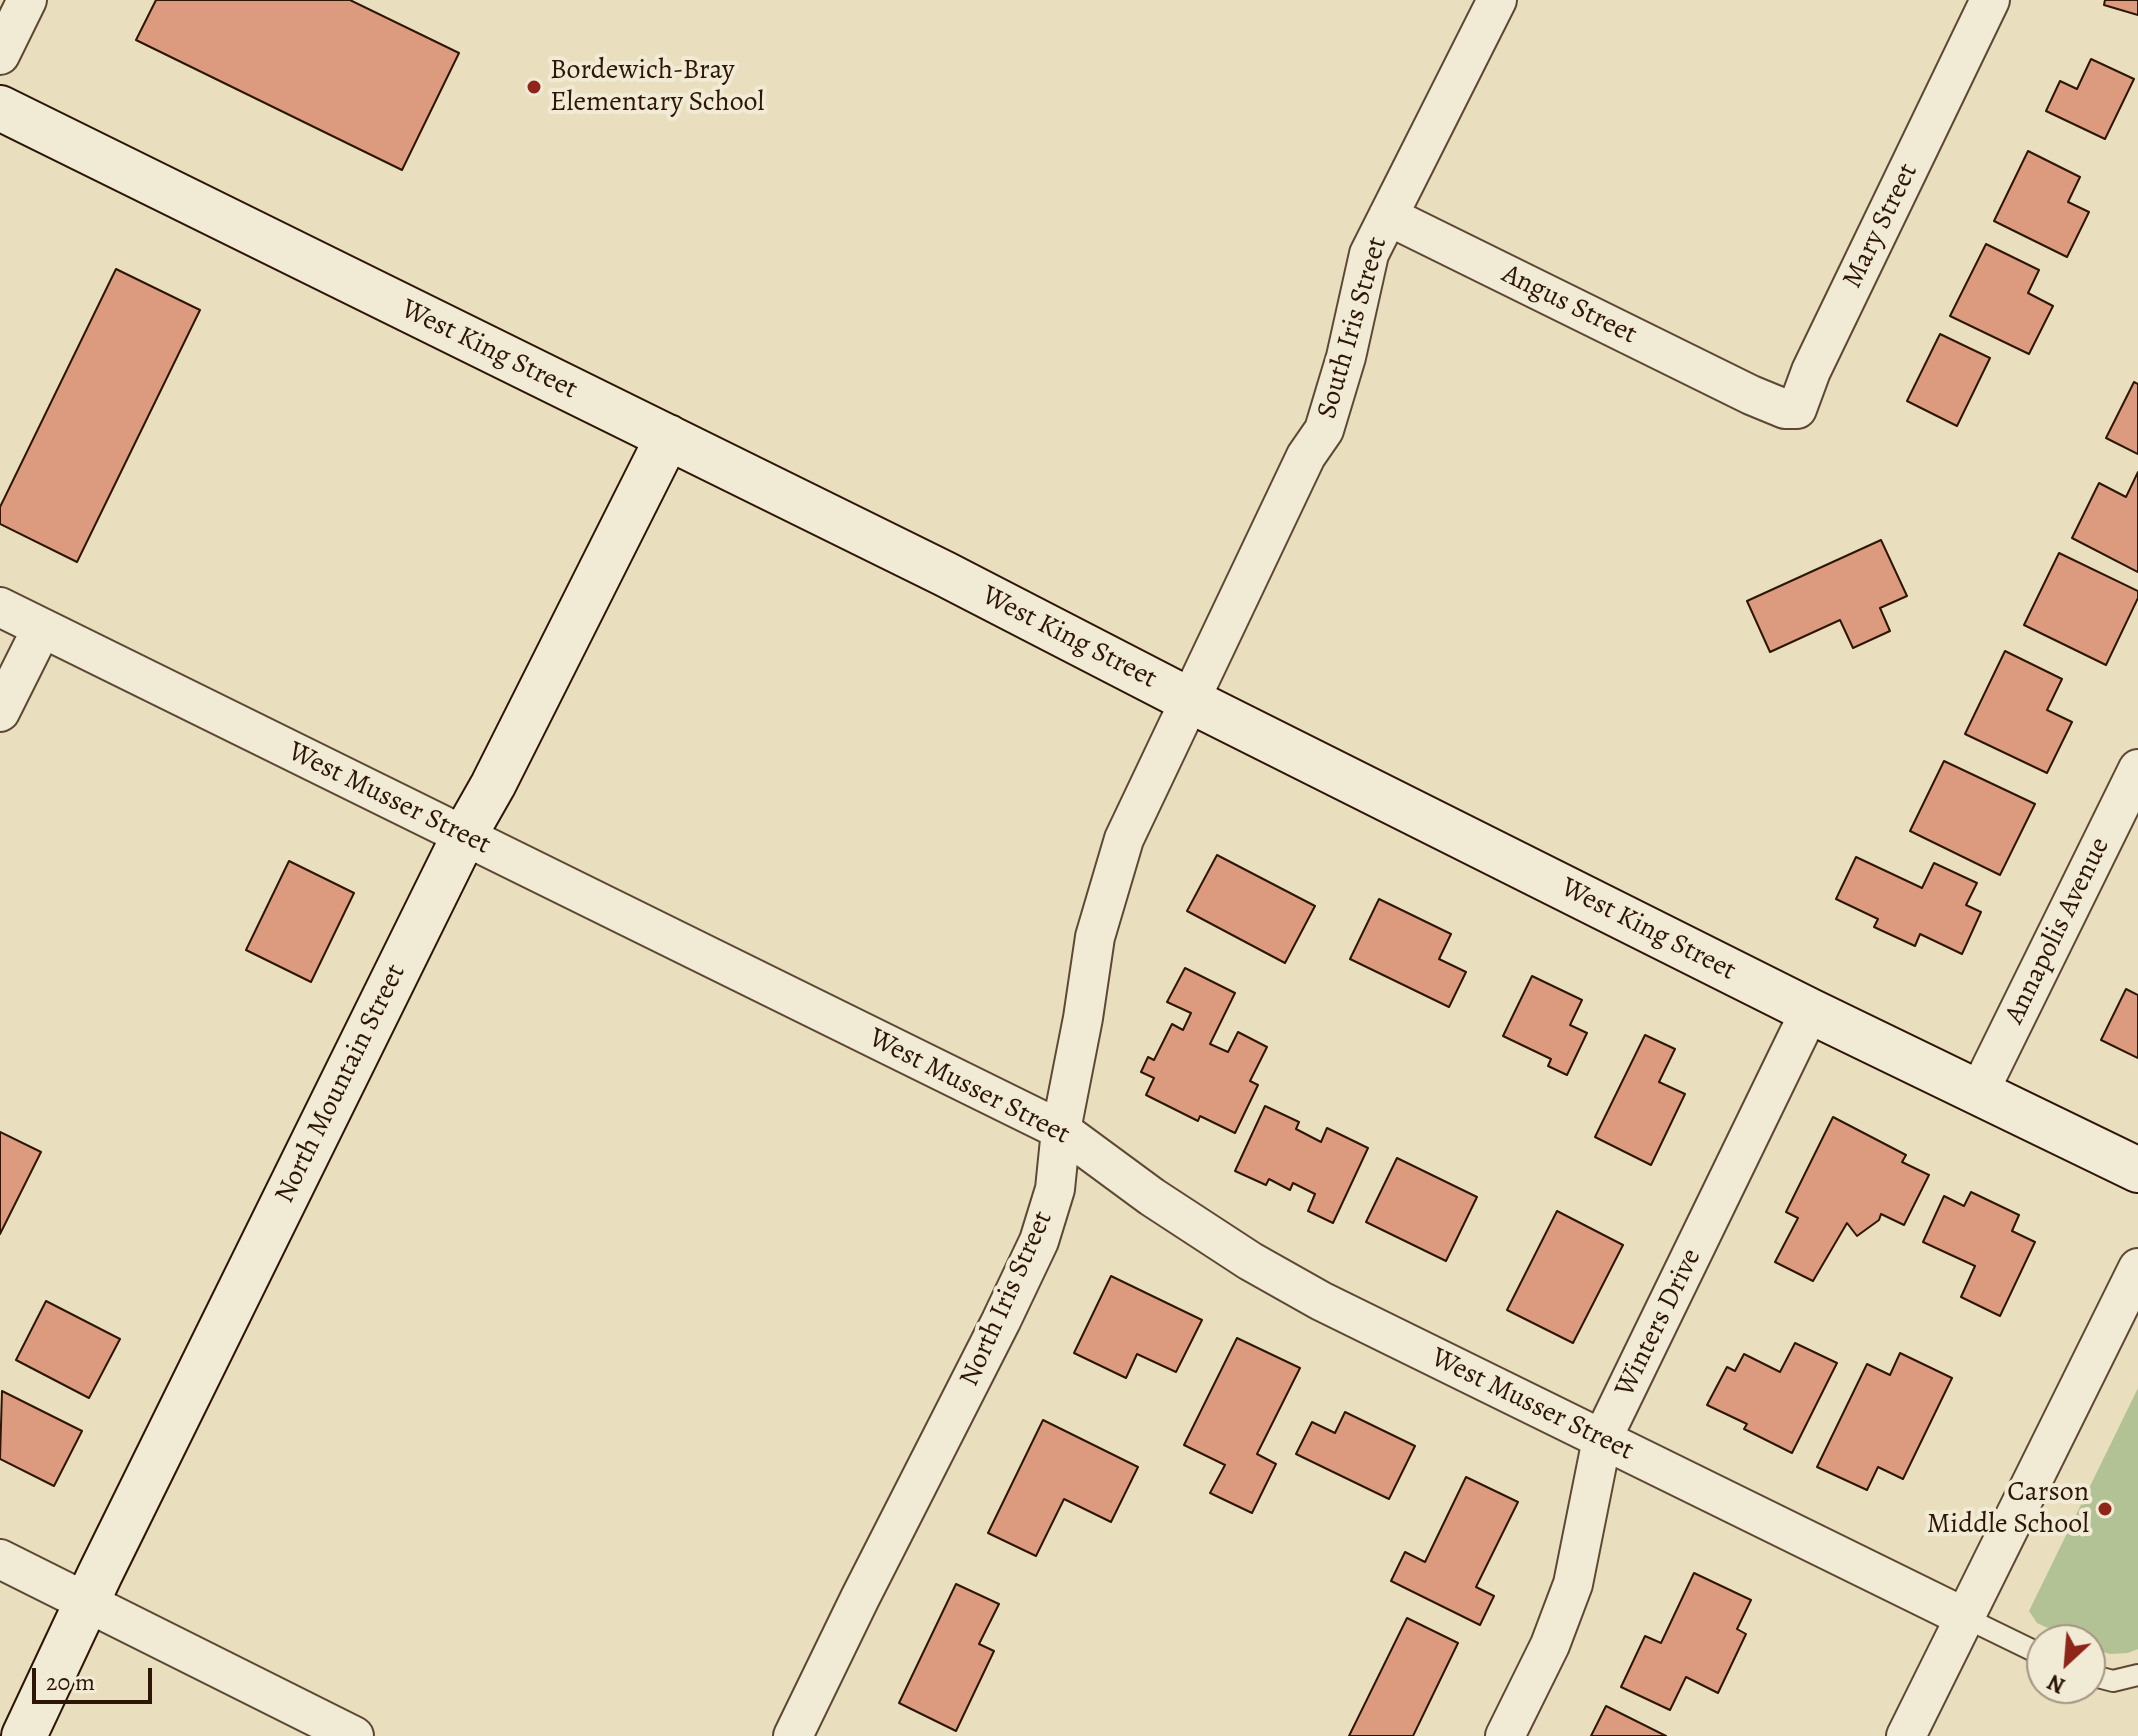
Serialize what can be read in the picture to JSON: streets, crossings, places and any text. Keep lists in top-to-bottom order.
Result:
{
  "streets": {
    "street": [
      "Mary Street",
      "Angus Street",
      "South Iris Street",
      "West King Street",
      "West Musser Street",
      "Annapolis Avenue",
      "North Mountain Street",
      "North Iris Street",
      "Winters Drive"
    ]
  },
  "crossings": [
    ["Mary Street", "Angus Street"],
    ["Angus Street", "South Iris Street"],
    ["South Iris Street", "West King Street"],
    ["South Iris Street", "North Iris Street"],
    ["West King Street", "Annapolis Avenue"],
    ["West King Street", "North Mountain Street"],
    ["West King Street", "North Iris Street"],
    ["West King Street", "Winters Drive"],
    ["West Musser Street", "North Mountain Street"],
    ["West Musser Street", "North Iris Street"],
    ["West Musser Street", "Winters Drive"]
  ],
  "places": ["Bordewich-Bray Elementary School", "Carson Middle School"],
  "scale_bar": "20 m",
  "north": "bottom left"
}
